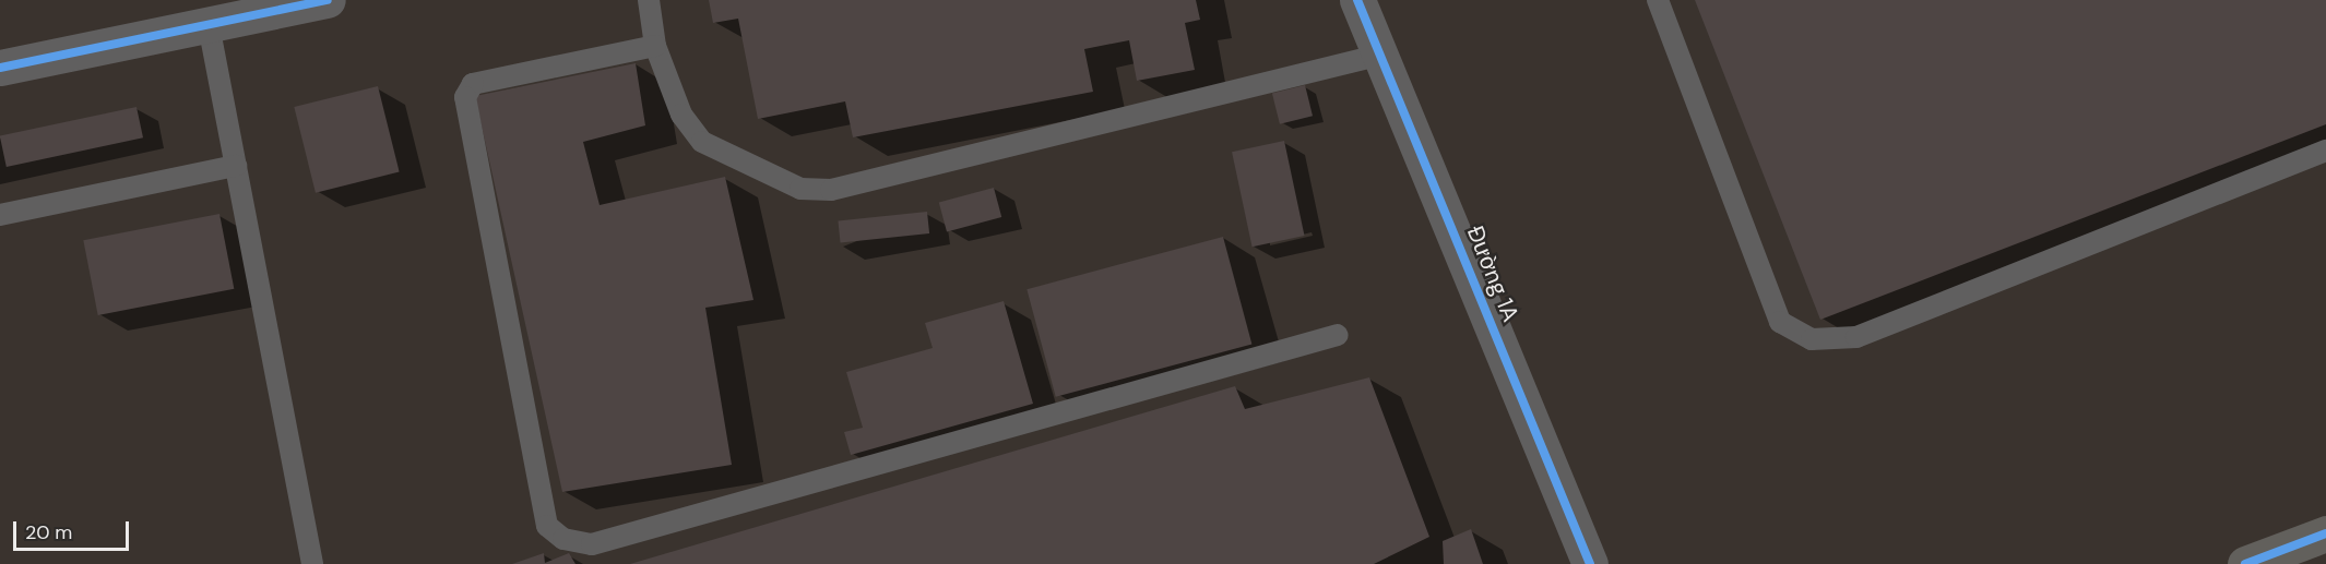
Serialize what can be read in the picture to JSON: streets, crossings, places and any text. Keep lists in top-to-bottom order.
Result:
{
  "streets": {
    "street": ["Đường 1A"]
  },
  "scale_bar": "20 m"
}
